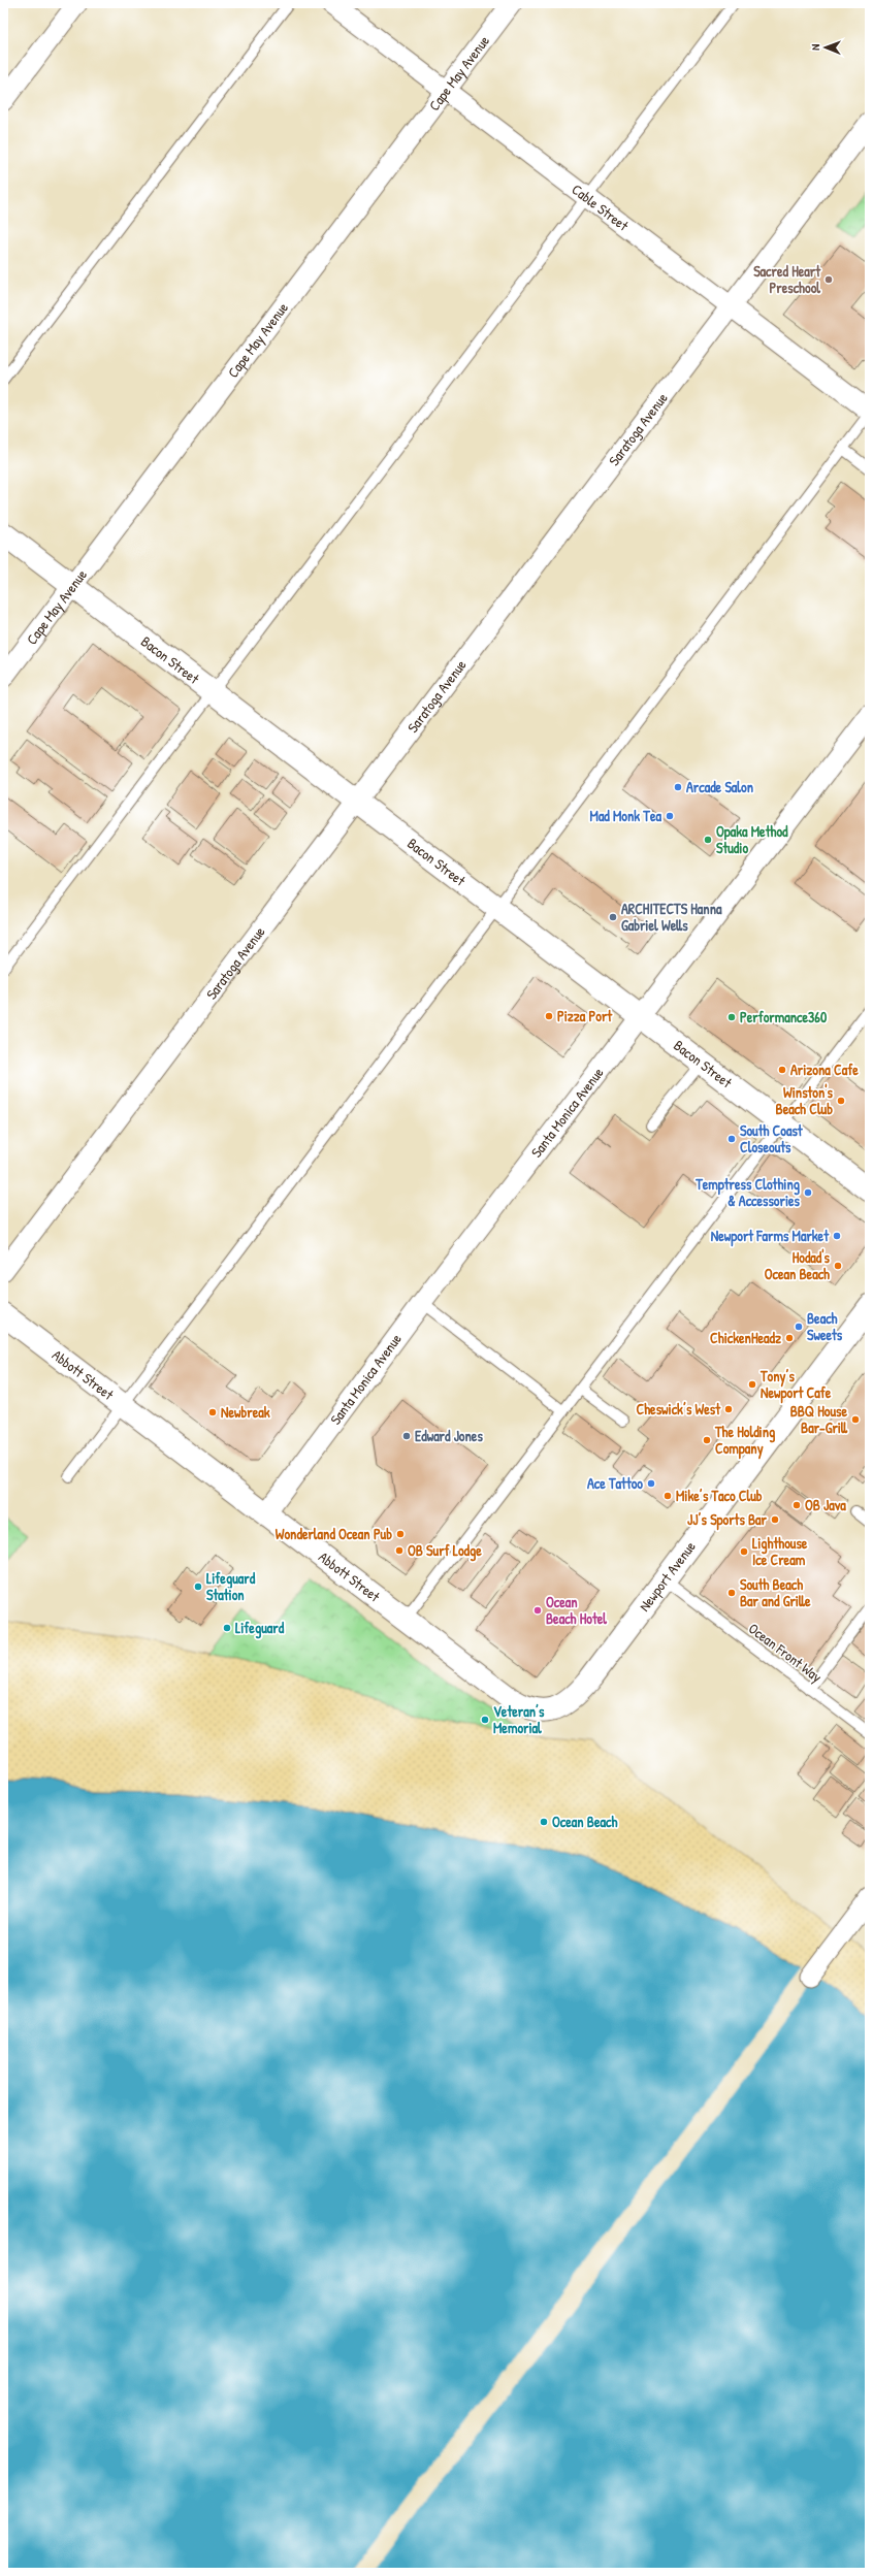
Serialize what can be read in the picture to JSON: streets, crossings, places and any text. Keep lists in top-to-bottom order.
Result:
{
  "streets": {
    "street": [
      "Cape May Avenue",
      "Cable Street",
      "Saratoga Avenue",
      "Bacon Street",
      "Santa Monica Avenue",
      "Abbott Street",
      "Newport Avenue"
    ],
    "lane": ["Ocean Front Way"]
  },
  "crossings": [
    ["Cape May Avenue", "Cable Street"],
    ["Cape May Avenue", "Bacon Street"],
    ["Cable Street", "Saratoga Avenue"],
    ["Saratoga Avenue", "Bacon Street"],
    ["Bacon Street", "Santa Monica Avenue"],
    ["Santa Monica Avenue", "Abbott Street"],
    ["Abbott Street", "Newport Avenue"],
    ["Newport Avenue", "Ocean Front Way"]
  ],
  "places": [
    "Sacred Heart Preschool",
    "Arcade Salon",
    "Mad Monk Tea",
    "Opaka Method Studio",
    "ARCHITECTS Hanna Gabriel Wells",
    "Pizza Port",
    "Performance360",
    "Arizona Cafe",
    "Winston's Beach Club",
    "South Coast Closeouts",
    "Temptress Clothing & Accessories",
    "Newport Farms Market",
    "Hodad's Ocean Beach",
    "Beach Sweets",
    "ChickenHeadz",
    "Tony’s Newport Cafe",
    "Cheswick’s West",
    "Newbreak",
    "BBQ House Bar-Grill",
    "Edward Jones",
    "The Holding Company",
    "Ace Tattoo",
    "Mike’s Taco Club",
    "OB Java",
    "JJ’s Sports Bar",
    "Wonderland Ocean Pub",
    "OB Surf Lodge",
    "Lighthouse Ice Cream",
    "Lifeguard Station",
    "South Beach Bar and Grille",
    "Ocean Beach Hotel",
    "Lifeguard",
    "Veteran’s Memorial",
    "Ocean Beach"
  ],
  "north": "left"
}
